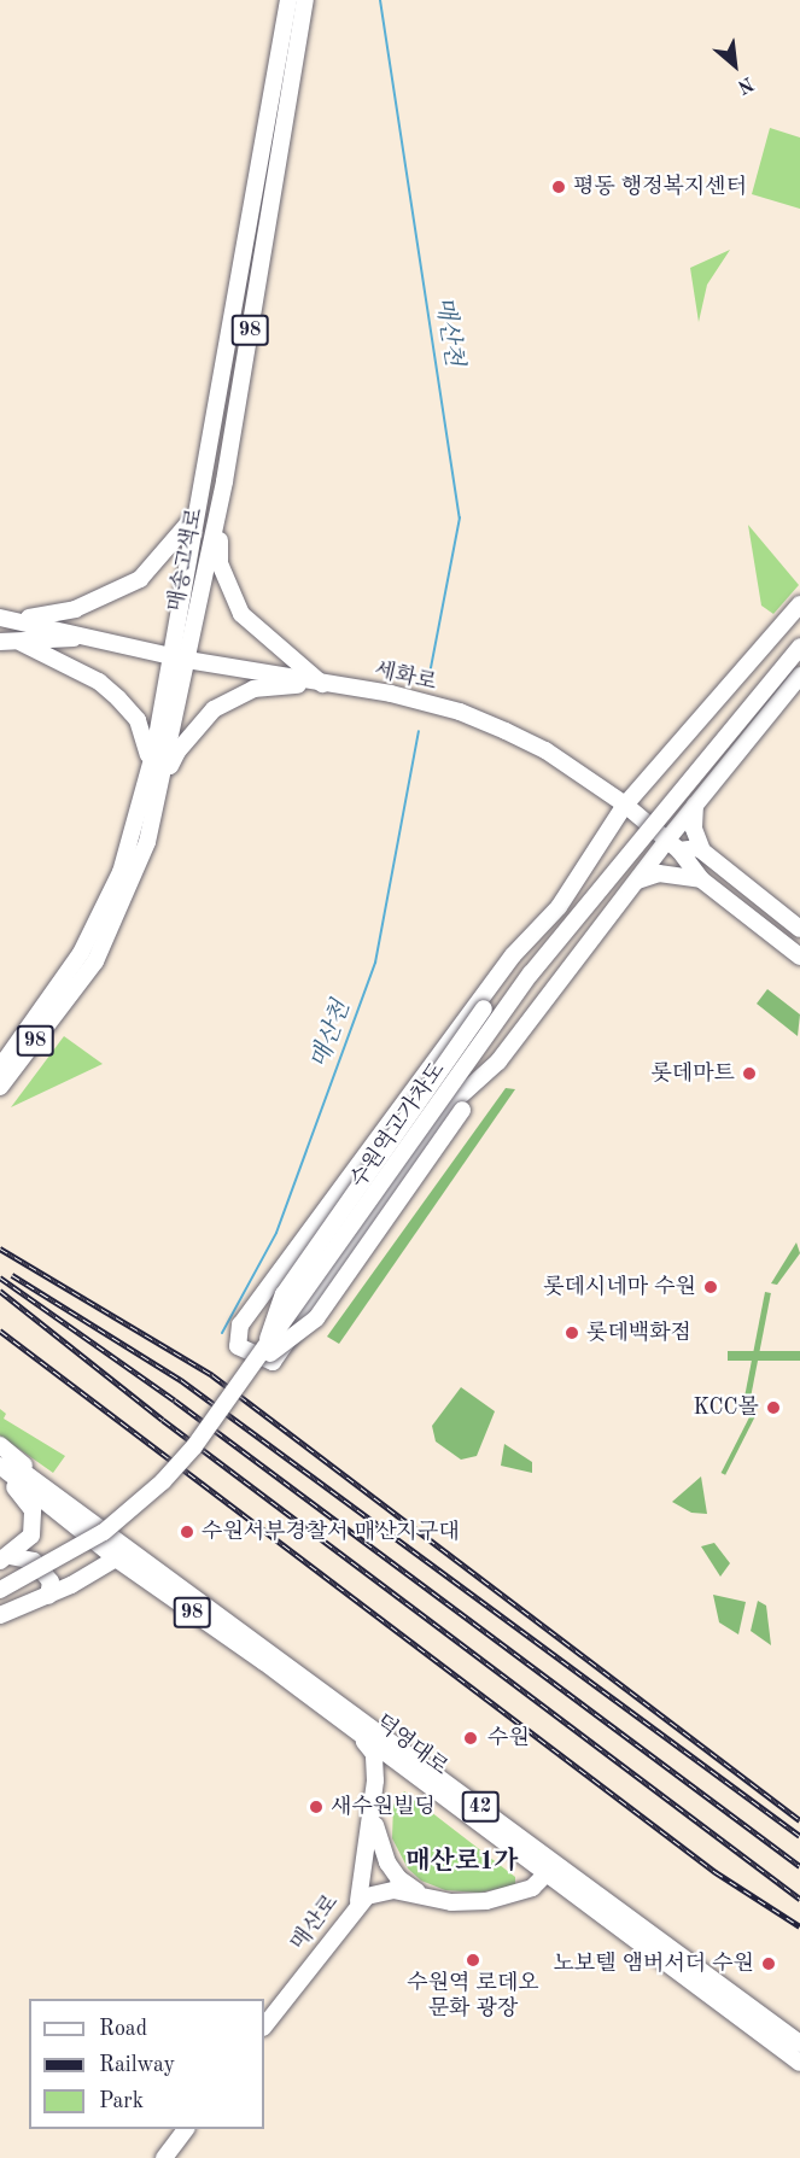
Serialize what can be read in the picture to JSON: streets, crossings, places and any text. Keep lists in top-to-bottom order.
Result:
{
  "streets": {
    "main road": [
      "98",
      "매송고색로",
      "세화로",
      "수원역고가차도",
      "덕영대로",
      "42",
      "매산로"
    ]
  },
  "crossings": [
    ["98", "덕영대로"],
    ["98", "매산로"],
    ["매송고색로", "세화로"],
    ["덕영대로", "매산로"]
  ],
  "districts": ["매산로1가"],
  "water": ["매산천"],
  "places": [
    "평동 행정복지센터",
    "롯데마트",
    "롯데시네마 수원",
    "롯데백화점",
    "KCC몰",
    "수원서부경찰서 매산지구대",
    "수원",
    "새수원빌딩",
    "수원역 로데오 문화 광장",
    "노보텔 앰버서더 수원"
  ],
  "legend": ["Road", "Railway", "Park"],
  "north": "bottom right"
}
